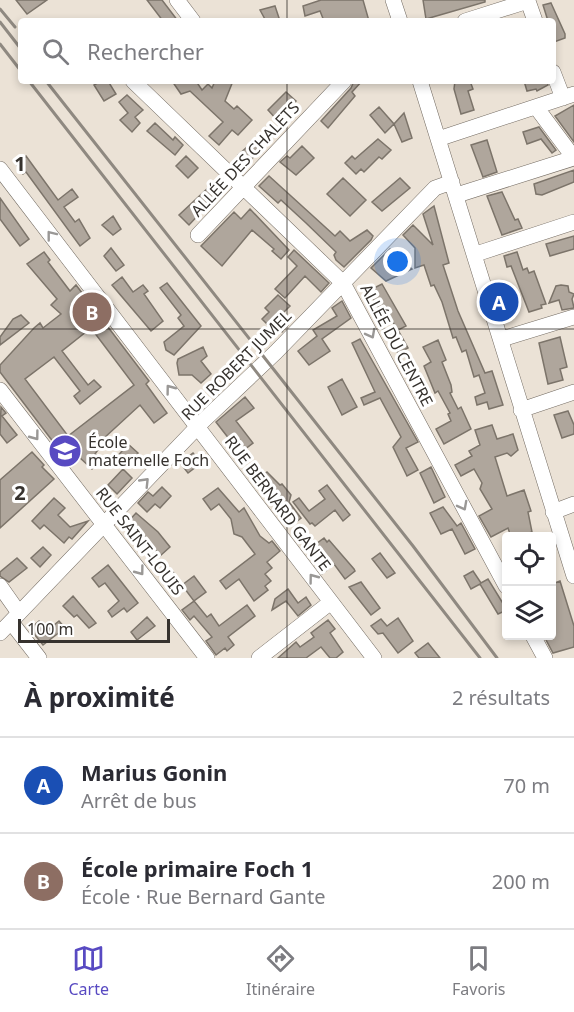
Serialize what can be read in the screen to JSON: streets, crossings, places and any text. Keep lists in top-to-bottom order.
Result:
{
  "streets": {
    "street": [
      "ALLÉE DES CHALETS",
      "ALLÉE DU CENTRE",
      "RUE ROBERT JUMEL",
      "RUE BERNARD GANTE",
      "RUE SAINT-LOUIS"
    ]
  },
  "crossings": [
    ["ALLÉE DES CHALETS", "ALLÉE DU CENTRE"],
    ["ALLÉE DU CENTRE", "RUE ROBERT JUMEL"],
    ["RUE ROBERT JUMEL", "RUE BERNARD GANTE"],
    ["RUE ROBERT JUMEL", "RUE SAINT-LOUIS"]
  ],
  "one_way": ["RUE BERNARD GANTE", "RUE SAINT-LOUIS"],
  "places": {
    "school or university": ["École maternelle Foch"]
  },
  "scale_bar": "100 m",
  "page": {
    "search": "Rechercher",
    "pins": ["A", "B"],
    "scale": "100 m",
    "heading": ["À proximité", "2 résultats"],
    "list": [
      {
        "mark": "A",
        "name": "Marius Gonin",
        "note": "Arrêt de bus",
        "value": "70 m"
      },
      {
        "mark": "B",
        "name": "École primaire Foch 1",
        "note": "École · Rue Bernard Gante",
        "value": "200 m"
      }
    ],
    "nav": ["Carte", "Itinéraire", "Favoris"]
  },
  "grid": {
    "rows": ["1", "2"]
  }
}
